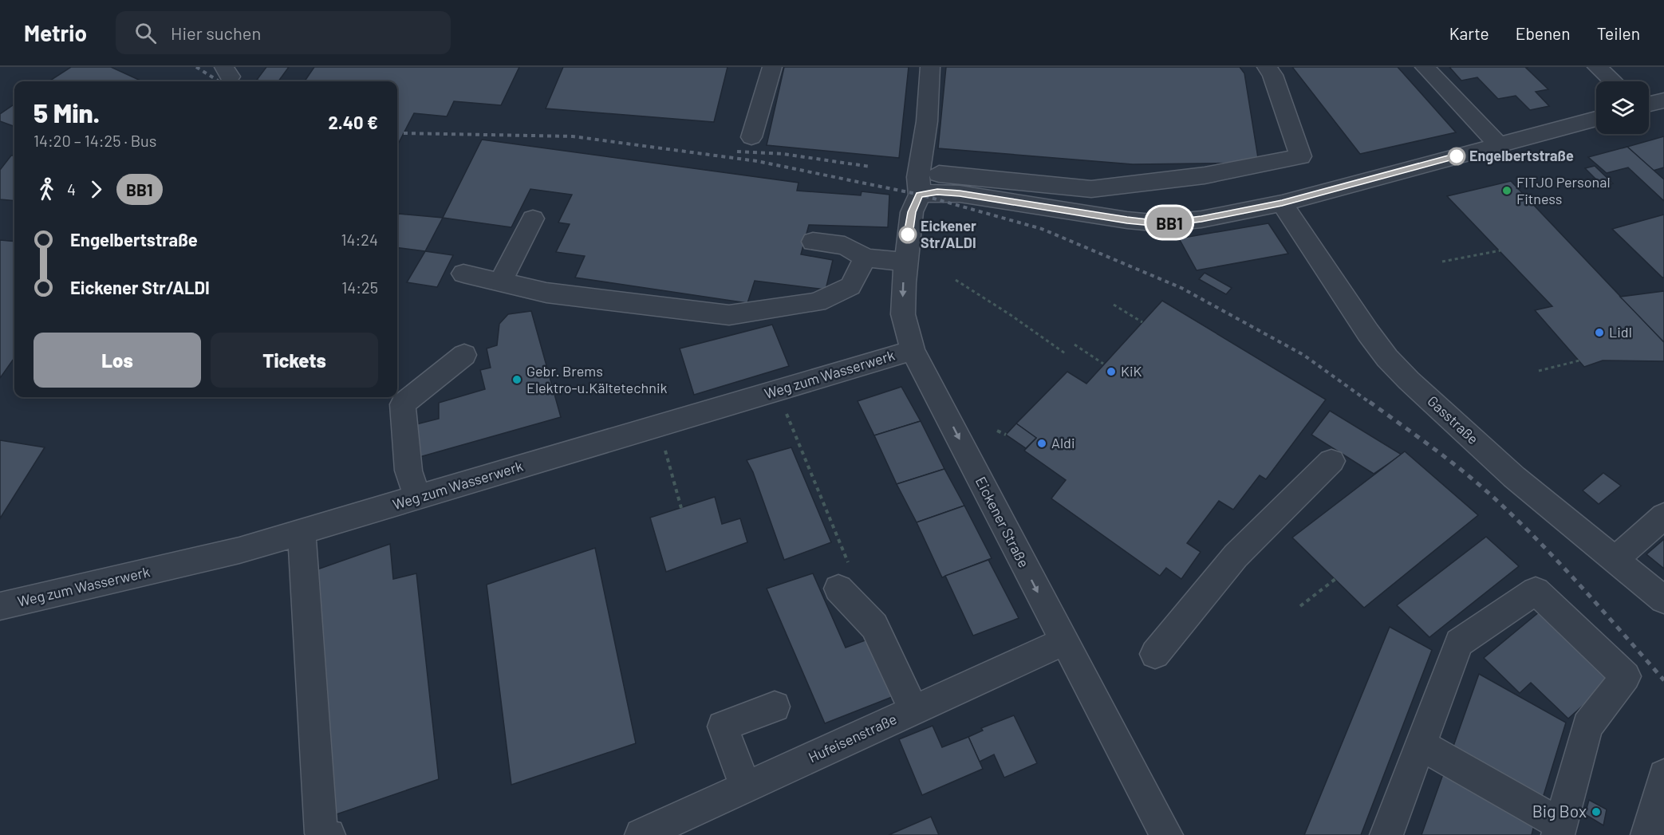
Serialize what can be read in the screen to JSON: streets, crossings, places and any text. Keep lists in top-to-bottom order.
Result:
{
  "streets": {
    "street": [
      "Weg zum Wasserwerk",
      "Gasstraße",
      "Eickener Straße",
      "Hufeisenstraße"
    ]
  },
  "crossings": [
    ["Weg zum Wasserwerk", "Eickener Straße"],
    ["Eickener Straße", "Hufeisenstraße"]
  ],
  "places": [
    "Engelbertstraße",
    "FITJO Personal Fitness",
    "Eickener Str/ALDI",
    "Lidl",
    "KiK",
    "Gebr. Brems Elektro-u.Kältetechnik",
    "Aldi",
    "Big Box"
  ],
  "lines": ["bus line BB1"],
  "page": {
    "header": "Metrio",
    "search": "Hier suchen",
    "nav": ["Karte", "Ebenen", "Teilen"],
    "on_map": "BB1",
    "heading": ["5 Min.", "14:20 – 14:25 · Bus", "2.40 €"],
    "legs": ["4", "BB1"],
    "list": [
      {
        "name": "Engelbertstraße",
        "value": "14:24"
      },
      {
        "name": "Eickener Str/ALDI",
        "value": "14:25"
      }
    ],
    "buttons": ["Los", "Tickets"]
  }
}
